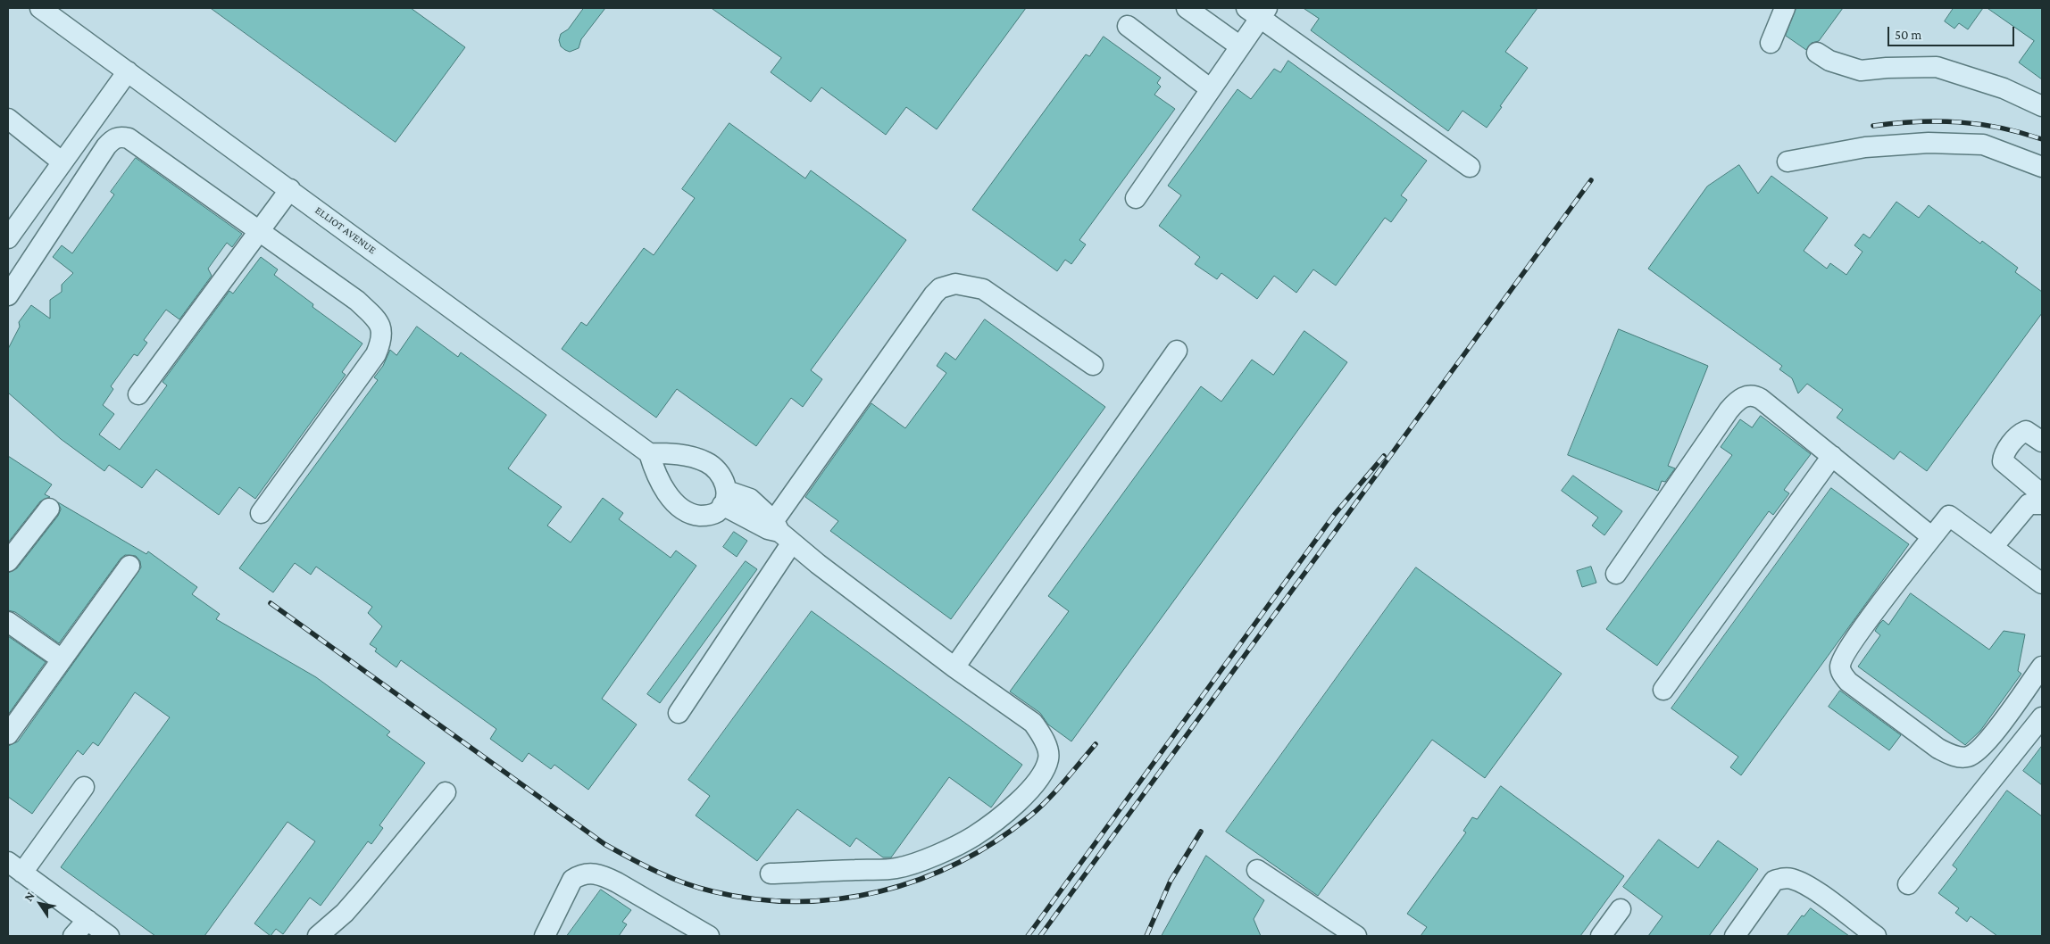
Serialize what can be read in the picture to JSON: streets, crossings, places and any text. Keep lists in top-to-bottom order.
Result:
{
  "streets": {
    "street": ["ELLIOT AVENUE"]
  },
  "scale_bar": "50 m",
  "north": "top left"
}
